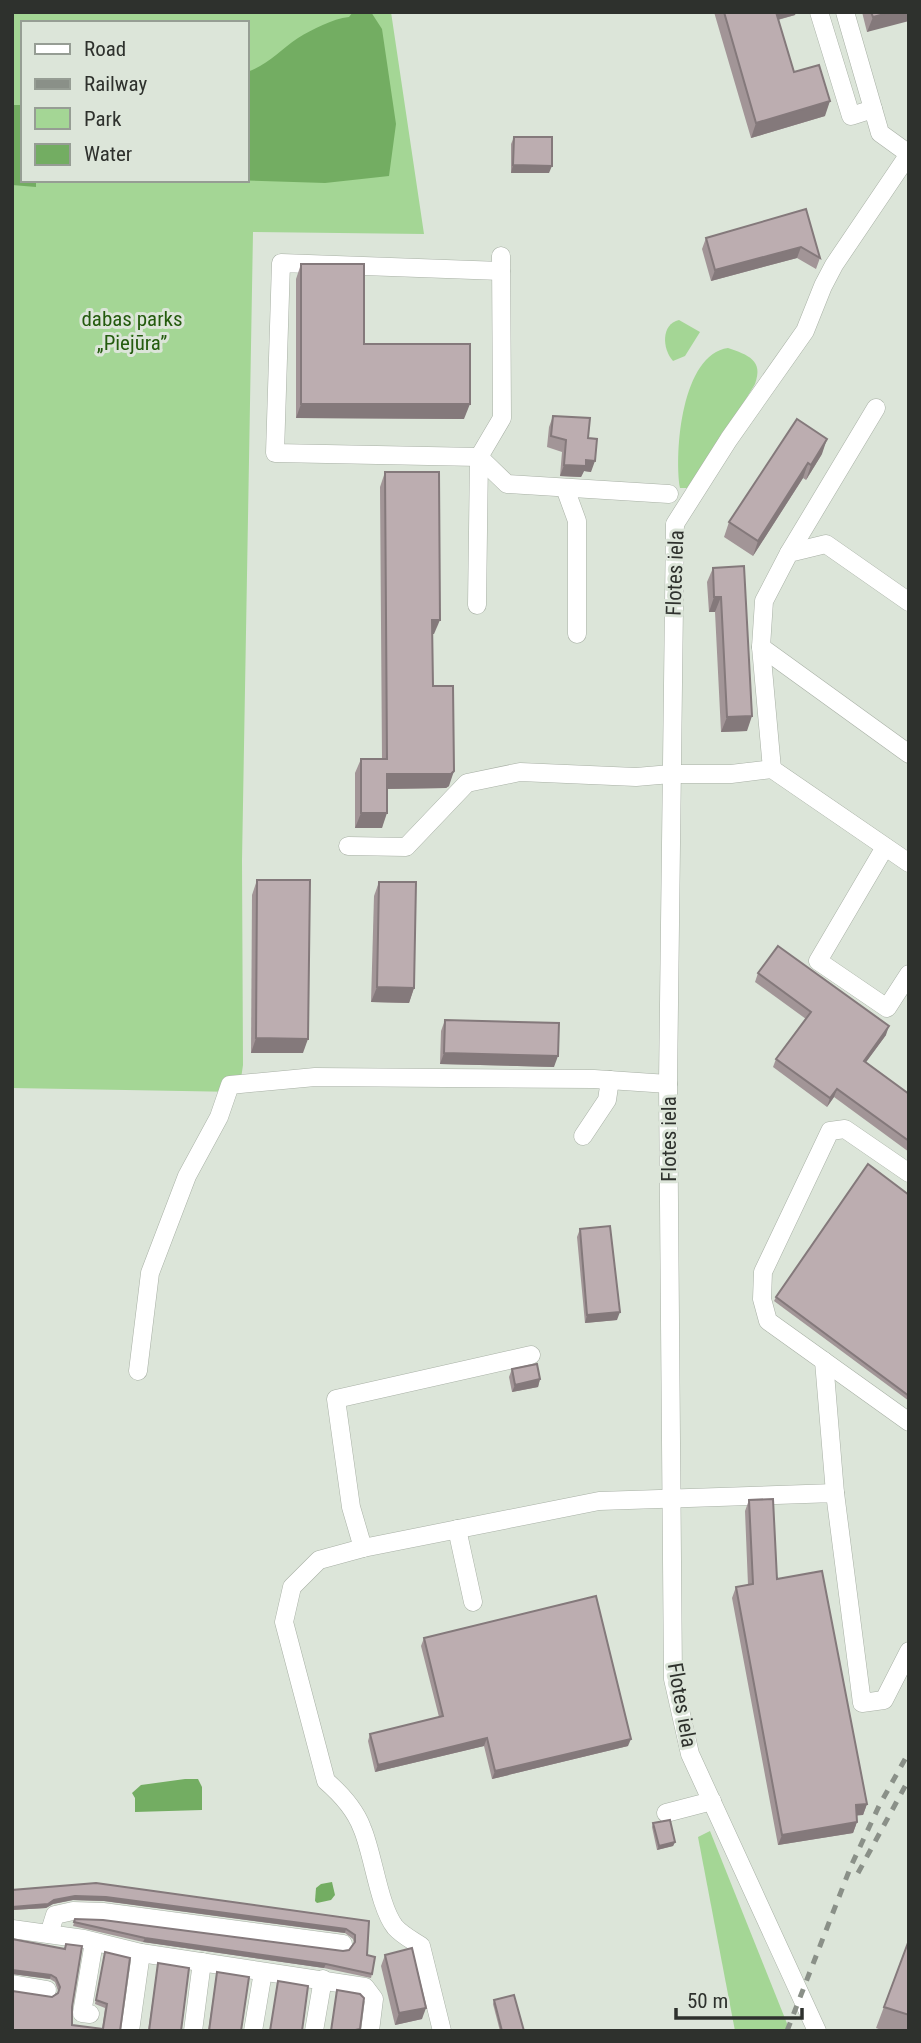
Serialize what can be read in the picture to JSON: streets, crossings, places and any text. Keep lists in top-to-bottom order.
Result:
{
  "streets": {
    "street": ["Flotes iela"]
  },
  "parks": ["dabas parks „Piejūra”"],
  "legend": [
    "Road",
    "Railway",
    "Park",
    "Water"
  ],
  "scale_bar": "50 m"
}
